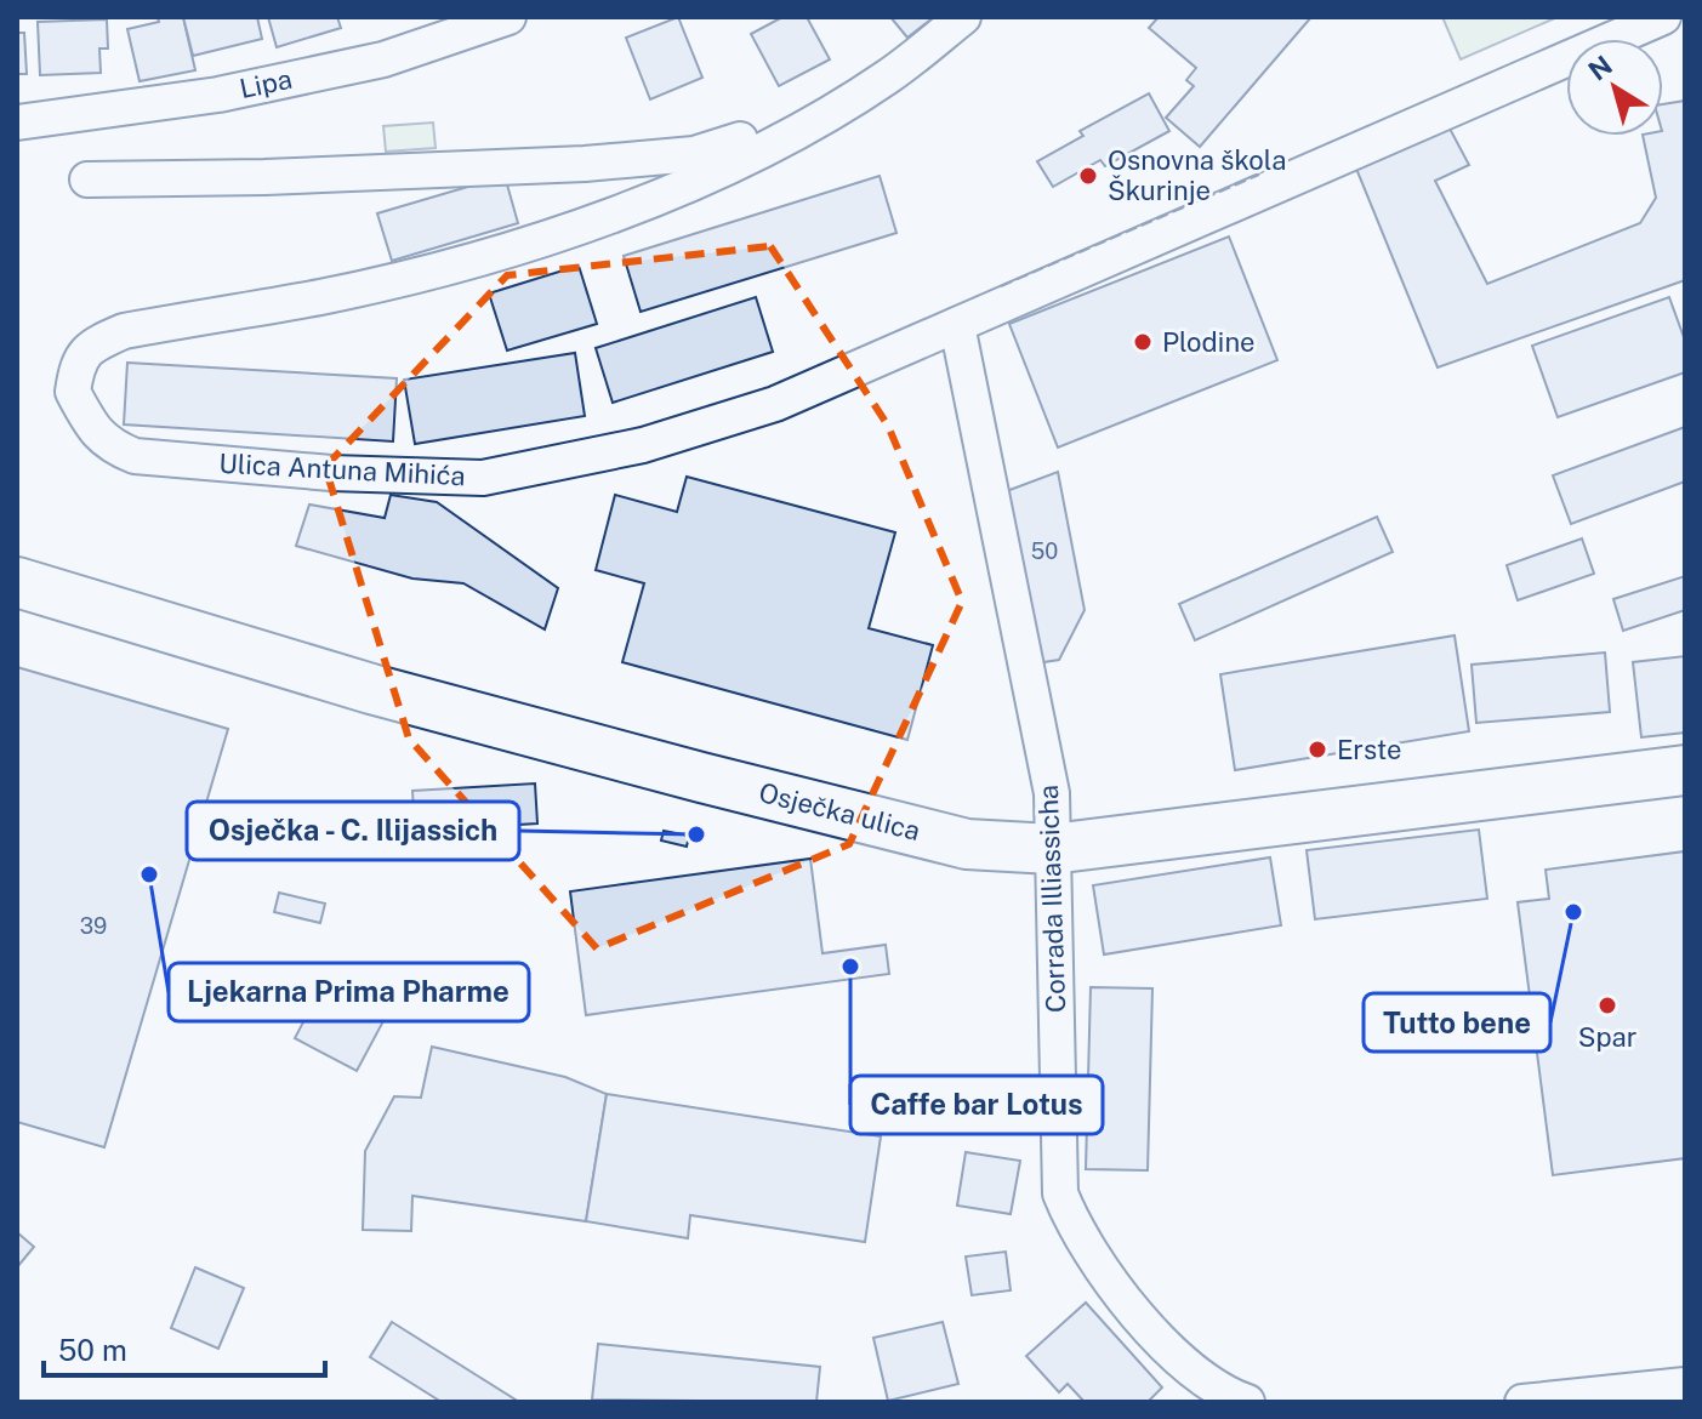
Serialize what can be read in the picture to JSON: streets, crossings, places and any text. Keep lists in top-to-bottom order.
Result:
{
  "streets": {
    "main road": ["Osječka ulica"],
    "street": ["Lipa", "Ulica Antuna Mihića", "Corrada Illiassicha"]
  },
  "crossings": [
    ["Ulica Antuna Mihića", "Corrada Illiassicha"],
    ["Osječka ulica", "Corrada Illiassicha"]
  ],
  "places": [
    "Osnovna škola Škurinje",
    "Plodine",
    "Erste",
    "Osječka - C. Ilijassich",
    "Ljekarna Prima Pharme",
    "Tutto bene",
    "Caffe bar Lotus",
    "Spar"
  ],
  "house_numbers": ["50", "39"],
  "scale_bar": "50 m",
  "north": "top left"
}
